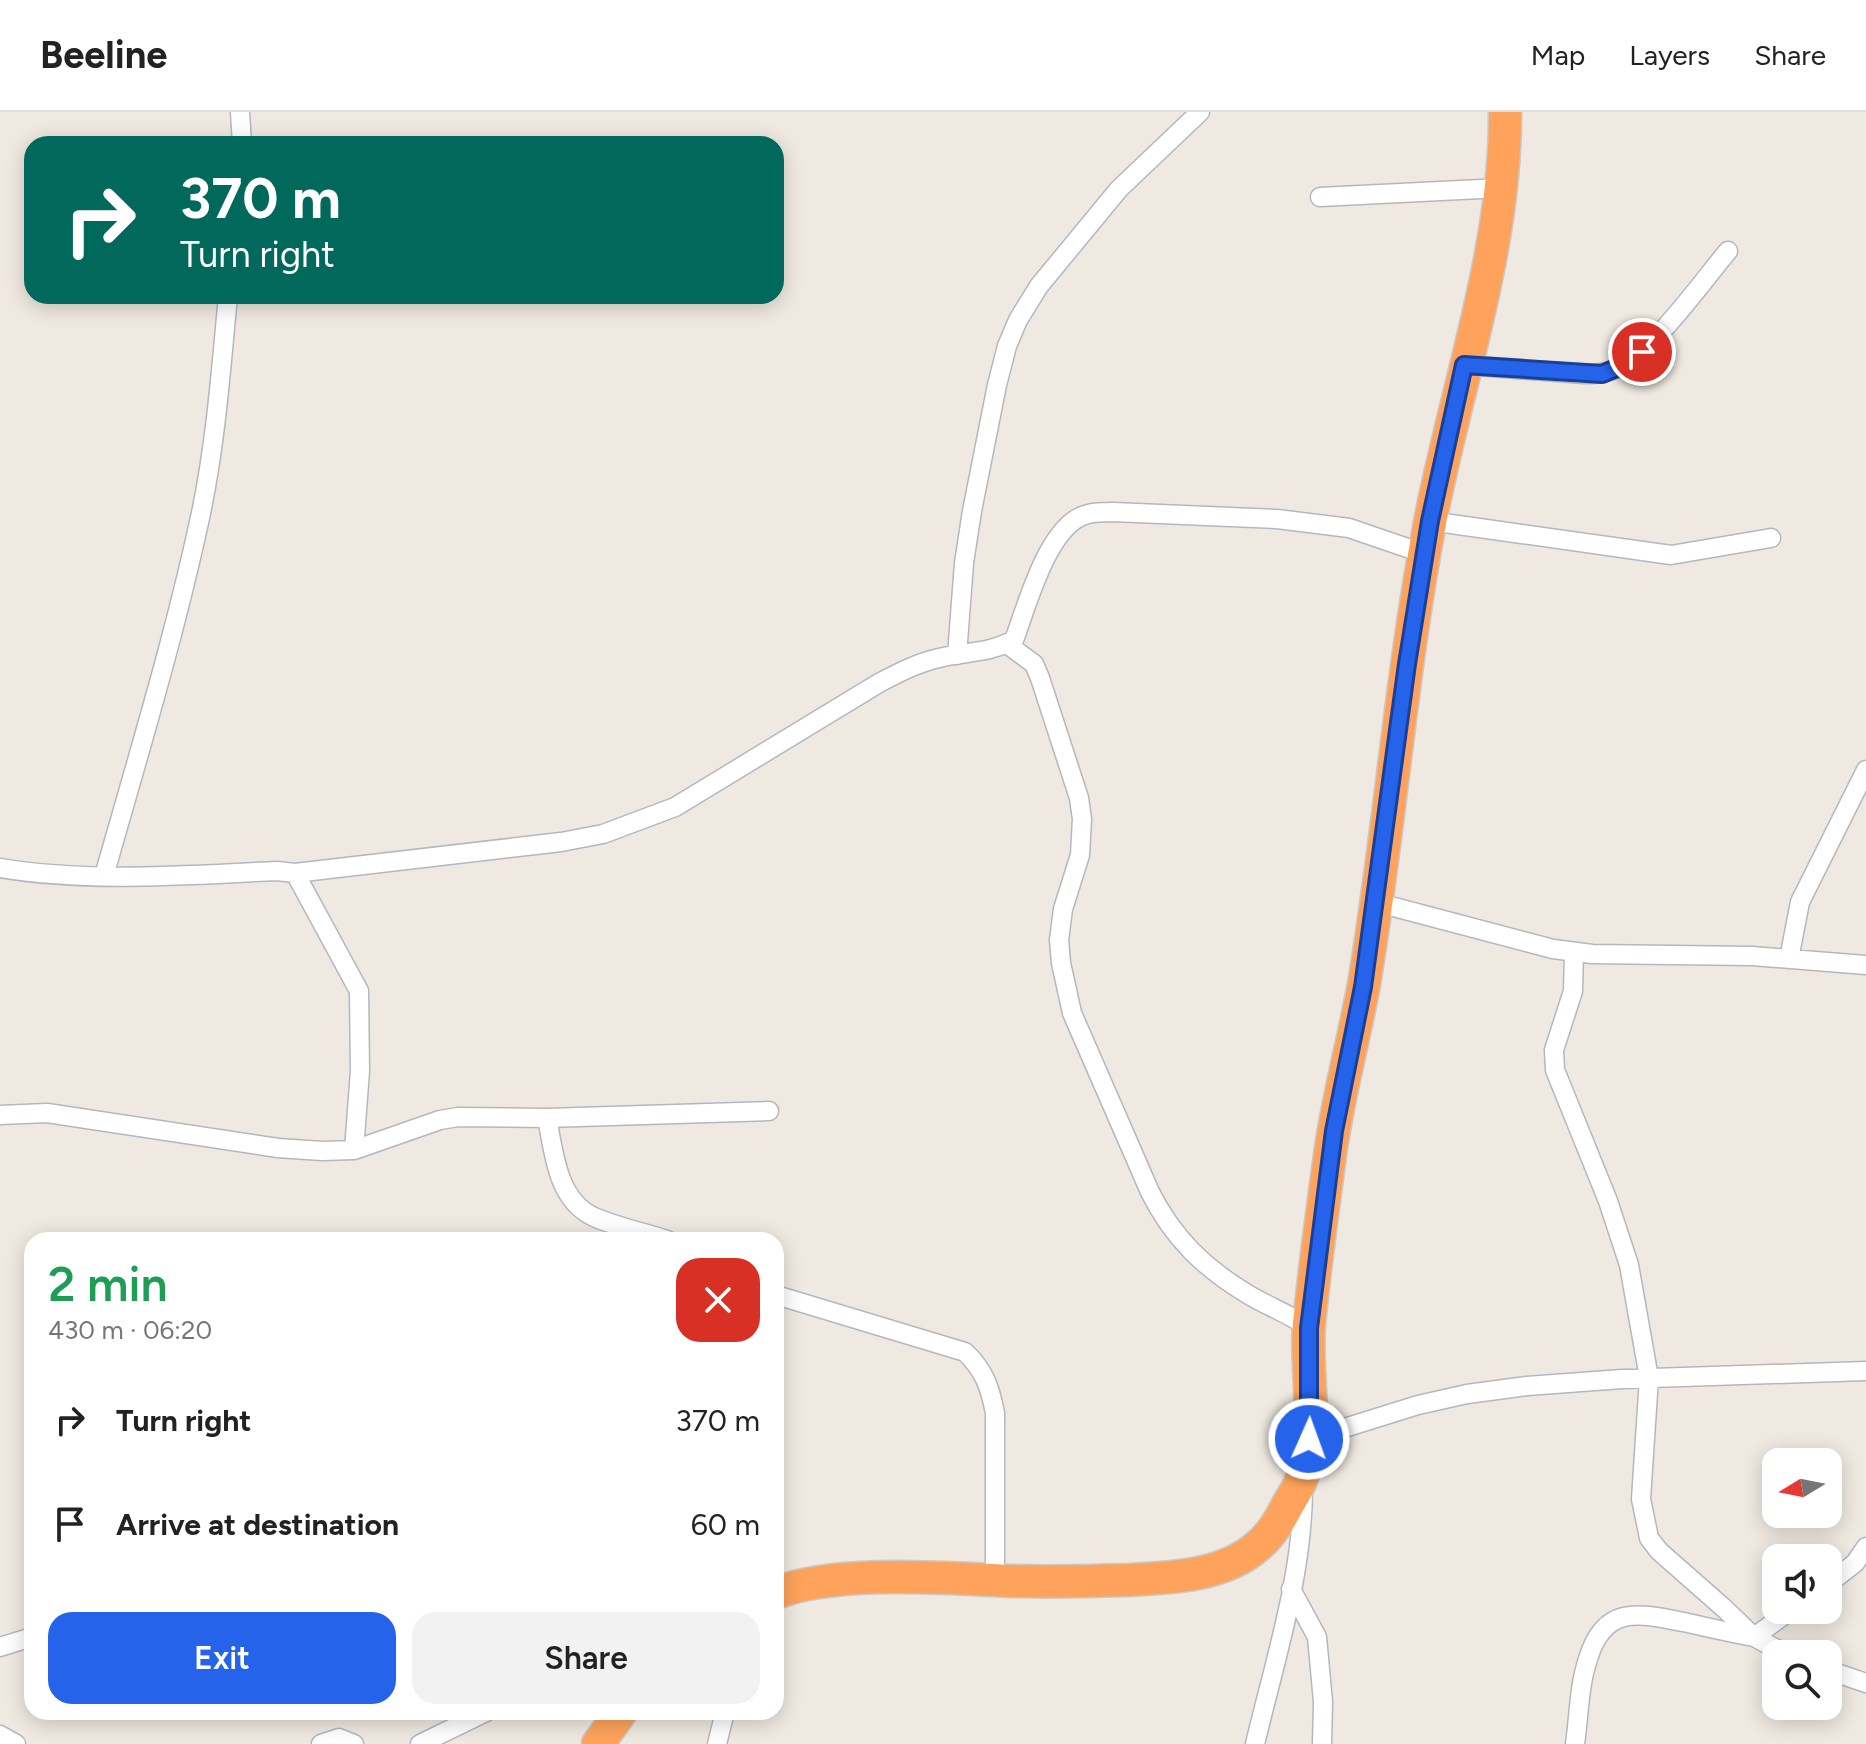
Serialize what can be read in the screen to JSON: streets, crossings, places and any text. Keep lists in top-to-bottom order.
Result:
{
  "north": "left",
  "page": {
    "header": "Beeline",
    "nav": ["Map", "Layers", "Share"],
    "turn": ["370 m", "Turn right"],
    "heading": ["2 min", "430 m · 06:20"],
    "list": [
      {
        "name": "Turn right",
        "value": "370 m"
      },
      {
        "name": "Arrive at destination",
        "value": "60 m"
      }
    ],
    "buttons": ["Exit", "Share"]
  }
}
